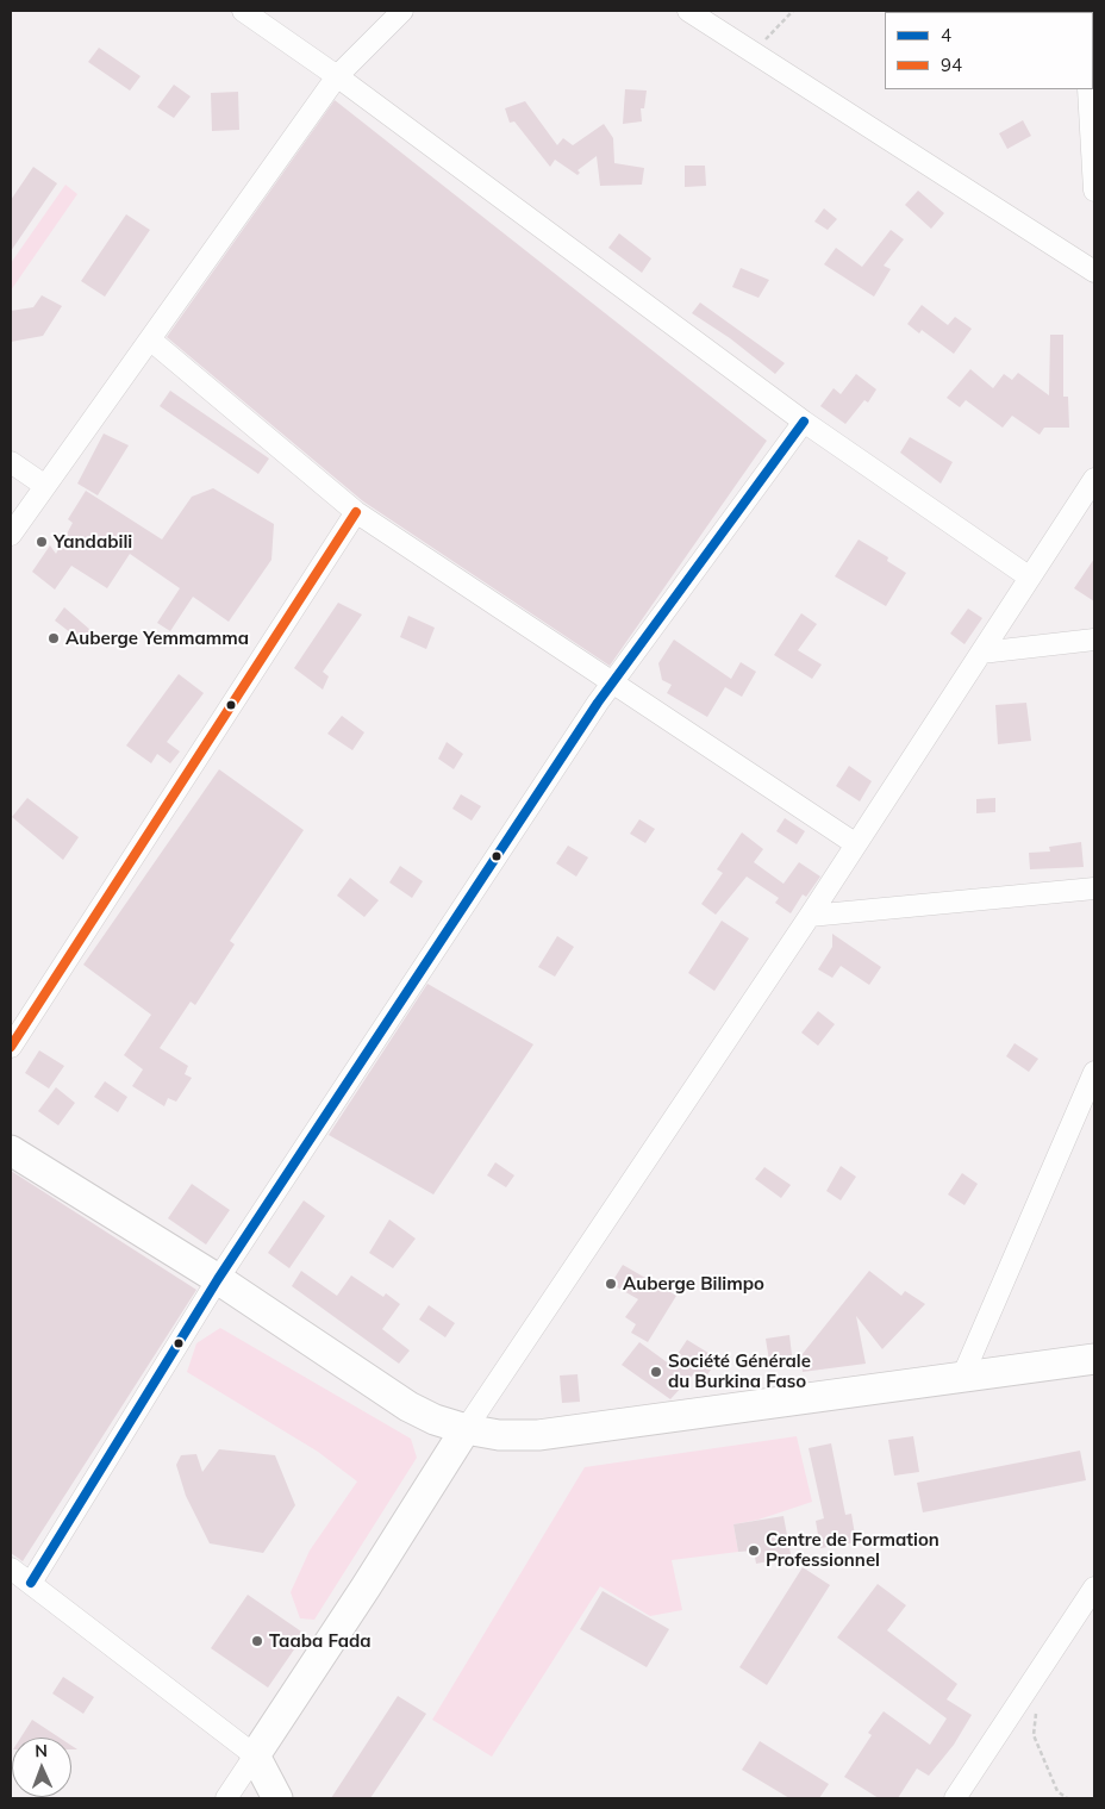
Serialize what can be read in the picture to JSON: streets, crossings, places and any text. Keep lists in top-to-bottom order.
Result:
{
  "places": [
    "Yandabili",
    "Auberge Yemmamma",
    "Auberge Bilimpo",
    "Société Générale du Burkina Faso",
    "Centre de Formation Professionnel",
    "Taaba Fada"
  ],
  "lines": ["transit line 4", "transit line 94"],
  "legend": ["4", "94"],
  "north": "top"
}
